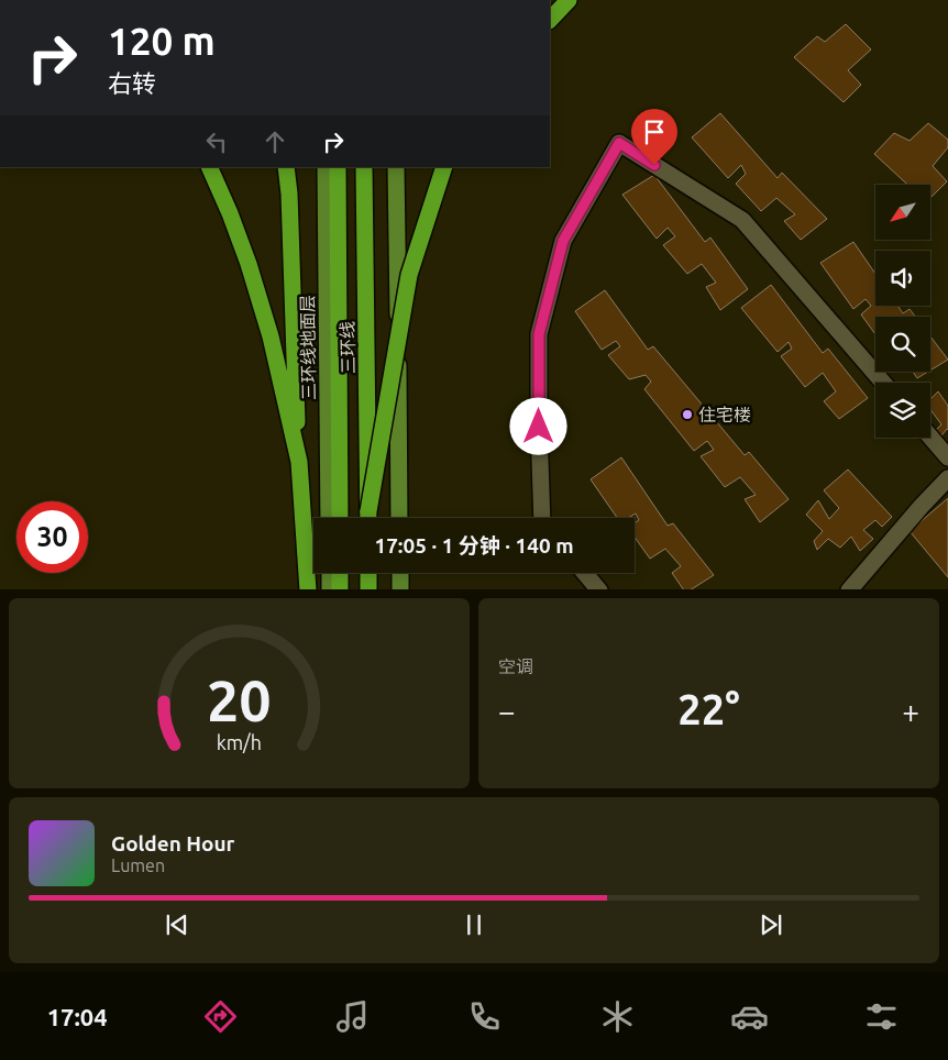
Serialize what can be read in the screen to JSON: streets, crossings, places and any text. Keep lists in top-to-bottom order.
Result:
{
  "streets": {
    "highway": ["三环线"],
    "main road": ["三环线地面层"]
  },
  "places": ["住宅楼"],
  "north": "bottom left",
  "page": {
    "turn": ["120 m", "右转"],
    "limit": "30",
    "trip": "17:05 · 1 分钟 · 140 m",
    "tile": "空调",
    "heat": ["−", "22°", "+"],
    "song": ["Golden Hour", "Lumen"],
    "tabs": "17:04",
    "gauge": ["20", "km/h"]
  }
}
